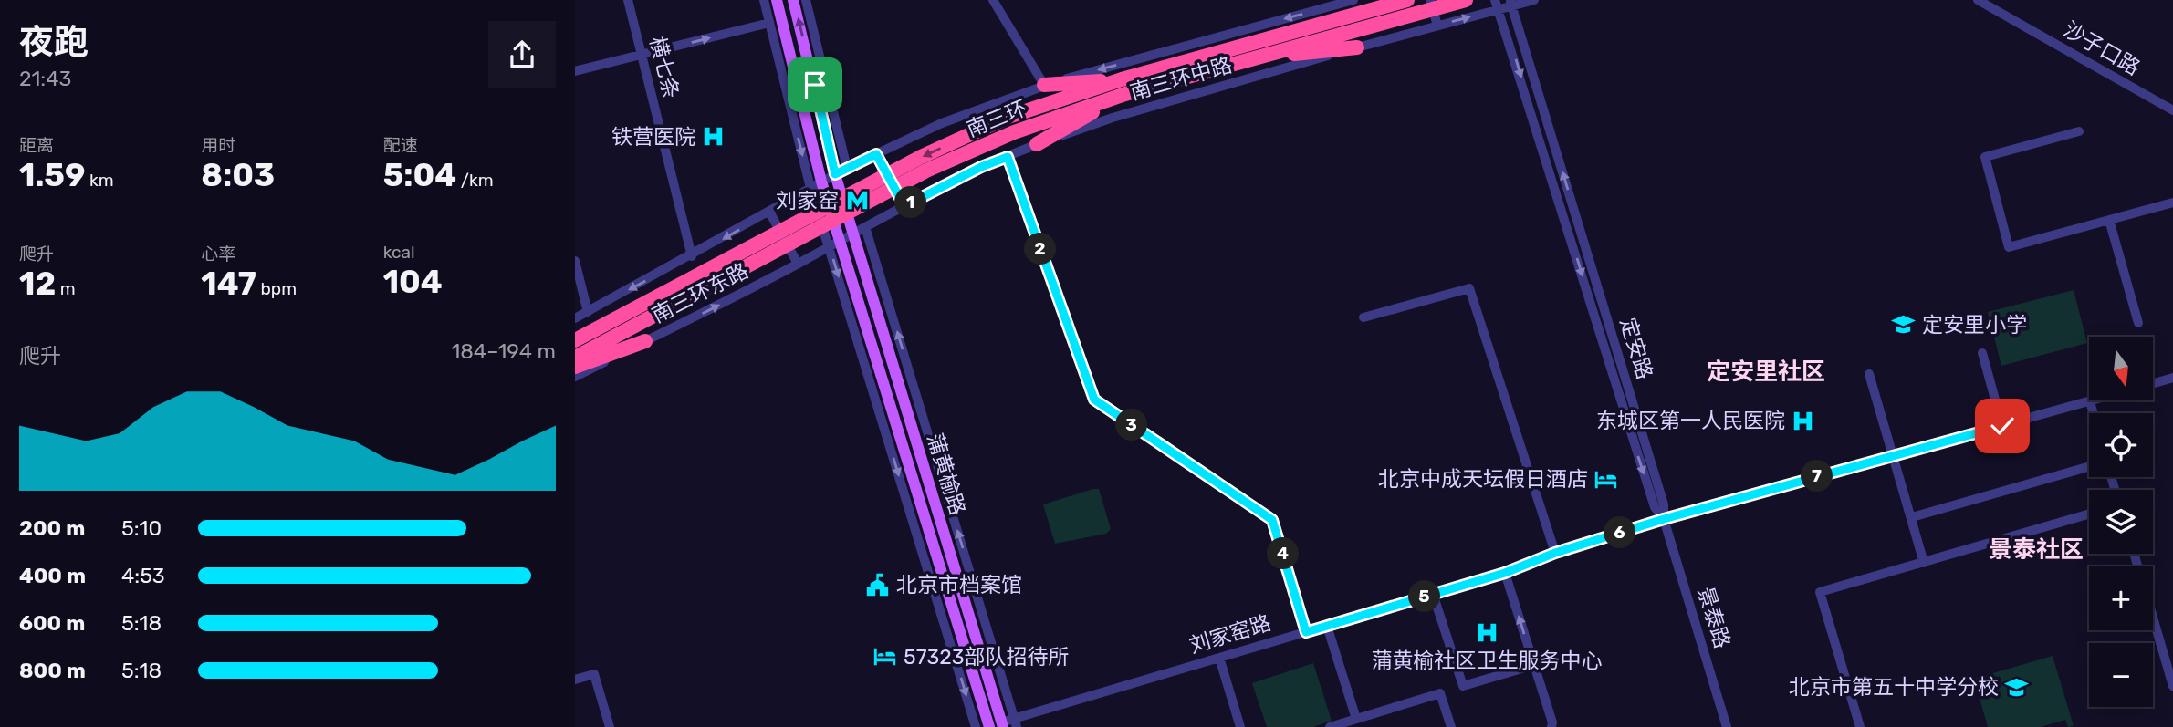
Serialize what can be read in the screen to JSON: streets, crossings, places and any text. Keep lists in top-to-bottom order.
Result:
{
  "streets": {
    "highway": ["南三环"],
    "main road": ["蒲黄榆路"],
    "street": [
      "沙子口路",
      "横七条",
      "南三环中路",
      "南三环东路",
      "定安路",
      "景泰路",
      "刘家窑路"
    ]
  },
  "crossings": [
    ["横七条", "南三环东路"],
    ["南三环中路", "南三环东路"],
    ["南三环中路", "定安路"],
    ["南三环中路", "蒲黄榆路"],
    ["南三环东路", "蒲黄榆路"],
    ["定安路", "景泰路"],
    ["定安路", "刘家窑路"],
    ["蒲黄榆路", "刘家窑路"],
    ["景泰路", "刘家窑路"]
  ],
  "districts": ["定安里社区", "景泰社区"],
  "places": {
    "hospital": ["铁营医院", "东城区第一人民医院", "蒲黄榆社区卫生服务中心"],
    "metro station": ["刘家窑"],
    "school or university": ["定安里小学", "北京市第五十中学分校"],
    "hotel": ["北京中成天坛假日酒店", "57323部队招待所"],
    "public building": ["北京市档案馆"]
  },
  "north": "bottom",
  "page": {
    "heading": ["夜跑", "21:43"],
    "stats": [
      ["距离", "1.59 km"],
      ["用时", "8:03"],
      ["配速", "5:04 /km"],
      ["爬升", "12 m"],
      ["心率", "147 bpm"],
      ["kcal", "104"]
    ],
    "pins": [
      "1",
      "2",
      "3",
      "7",
      "6",
      "4",
      "5"
    ],
    "chart": ["爬升", "184–194 m"],
    "map_buttons": ["+", "−"],
    "list": [
      {
        "name": "200 m",
        "note": "5:10"
      },
      {
        "name": "400 m",
        "note": "4:53"
      },
      {
        "name": "600 m",
        "note": "5:18"
      },
      {
        "name": "800 m",
        "note": "5:18"
      }
    ]
  }
}
